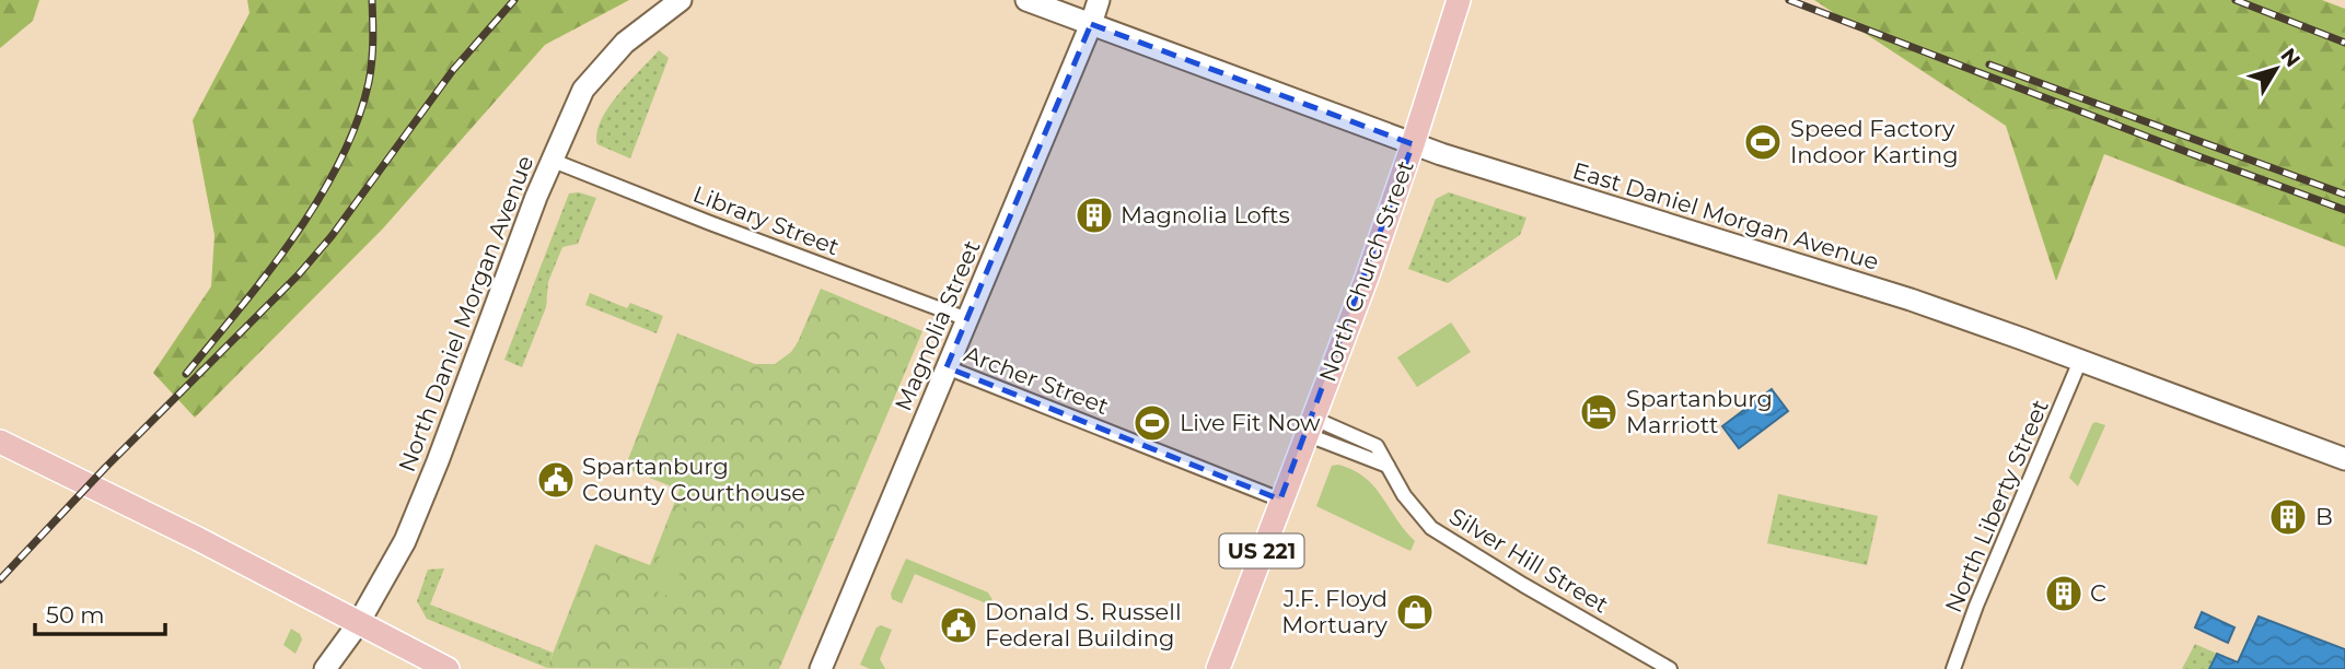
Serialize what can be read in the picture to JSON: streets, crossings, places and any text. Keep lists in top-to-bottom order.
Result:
{
  "streets": {
    "main road": [
      "East Daniel Morgan Avenue",
      "North Church Street",
      "North Daniel Morgan Avenue",
      "Magnolia Street",
      "US 221"
    ],
    "street": [
      "Library Street",
      "Archer Street",
      "North Liberty Street",
      "Silver Hill Street"
    ]
  },
  "crossings": [
    ["East Daniel Morgan Avenue", "North Church Street"],
    ["East Daniel Morgan Avenue", "Magnolia Street"],
    ["East Daniel Morgan Avenue", "North Liberty Street"],
    ["Library Street", "North Daniel Morgan Avenue"],
    ["Library Street", "Magnolia Street"],
    ["North Church Street", "Archer Street"],
    ["North Church Street", "Silver Hill Street"],
    ["Magnolia Street", "Archer Street"]
  ],
  "places": {
    "sports": ["Speed Factory Indoor Karting", "Live Fit Now"],
    "building": ["Magnolia Lofts", "B", "C"],
    "hotel": ["Spartanburg Marriott"],
    "public building": ["Spartanburg County Courthouse", "Donald S. Russell Federal Building"],
    "shop": ["J.F. Floyd Mortuary"]
  },
  "scale_bar": "50 m",
  "north": "top right"
}
